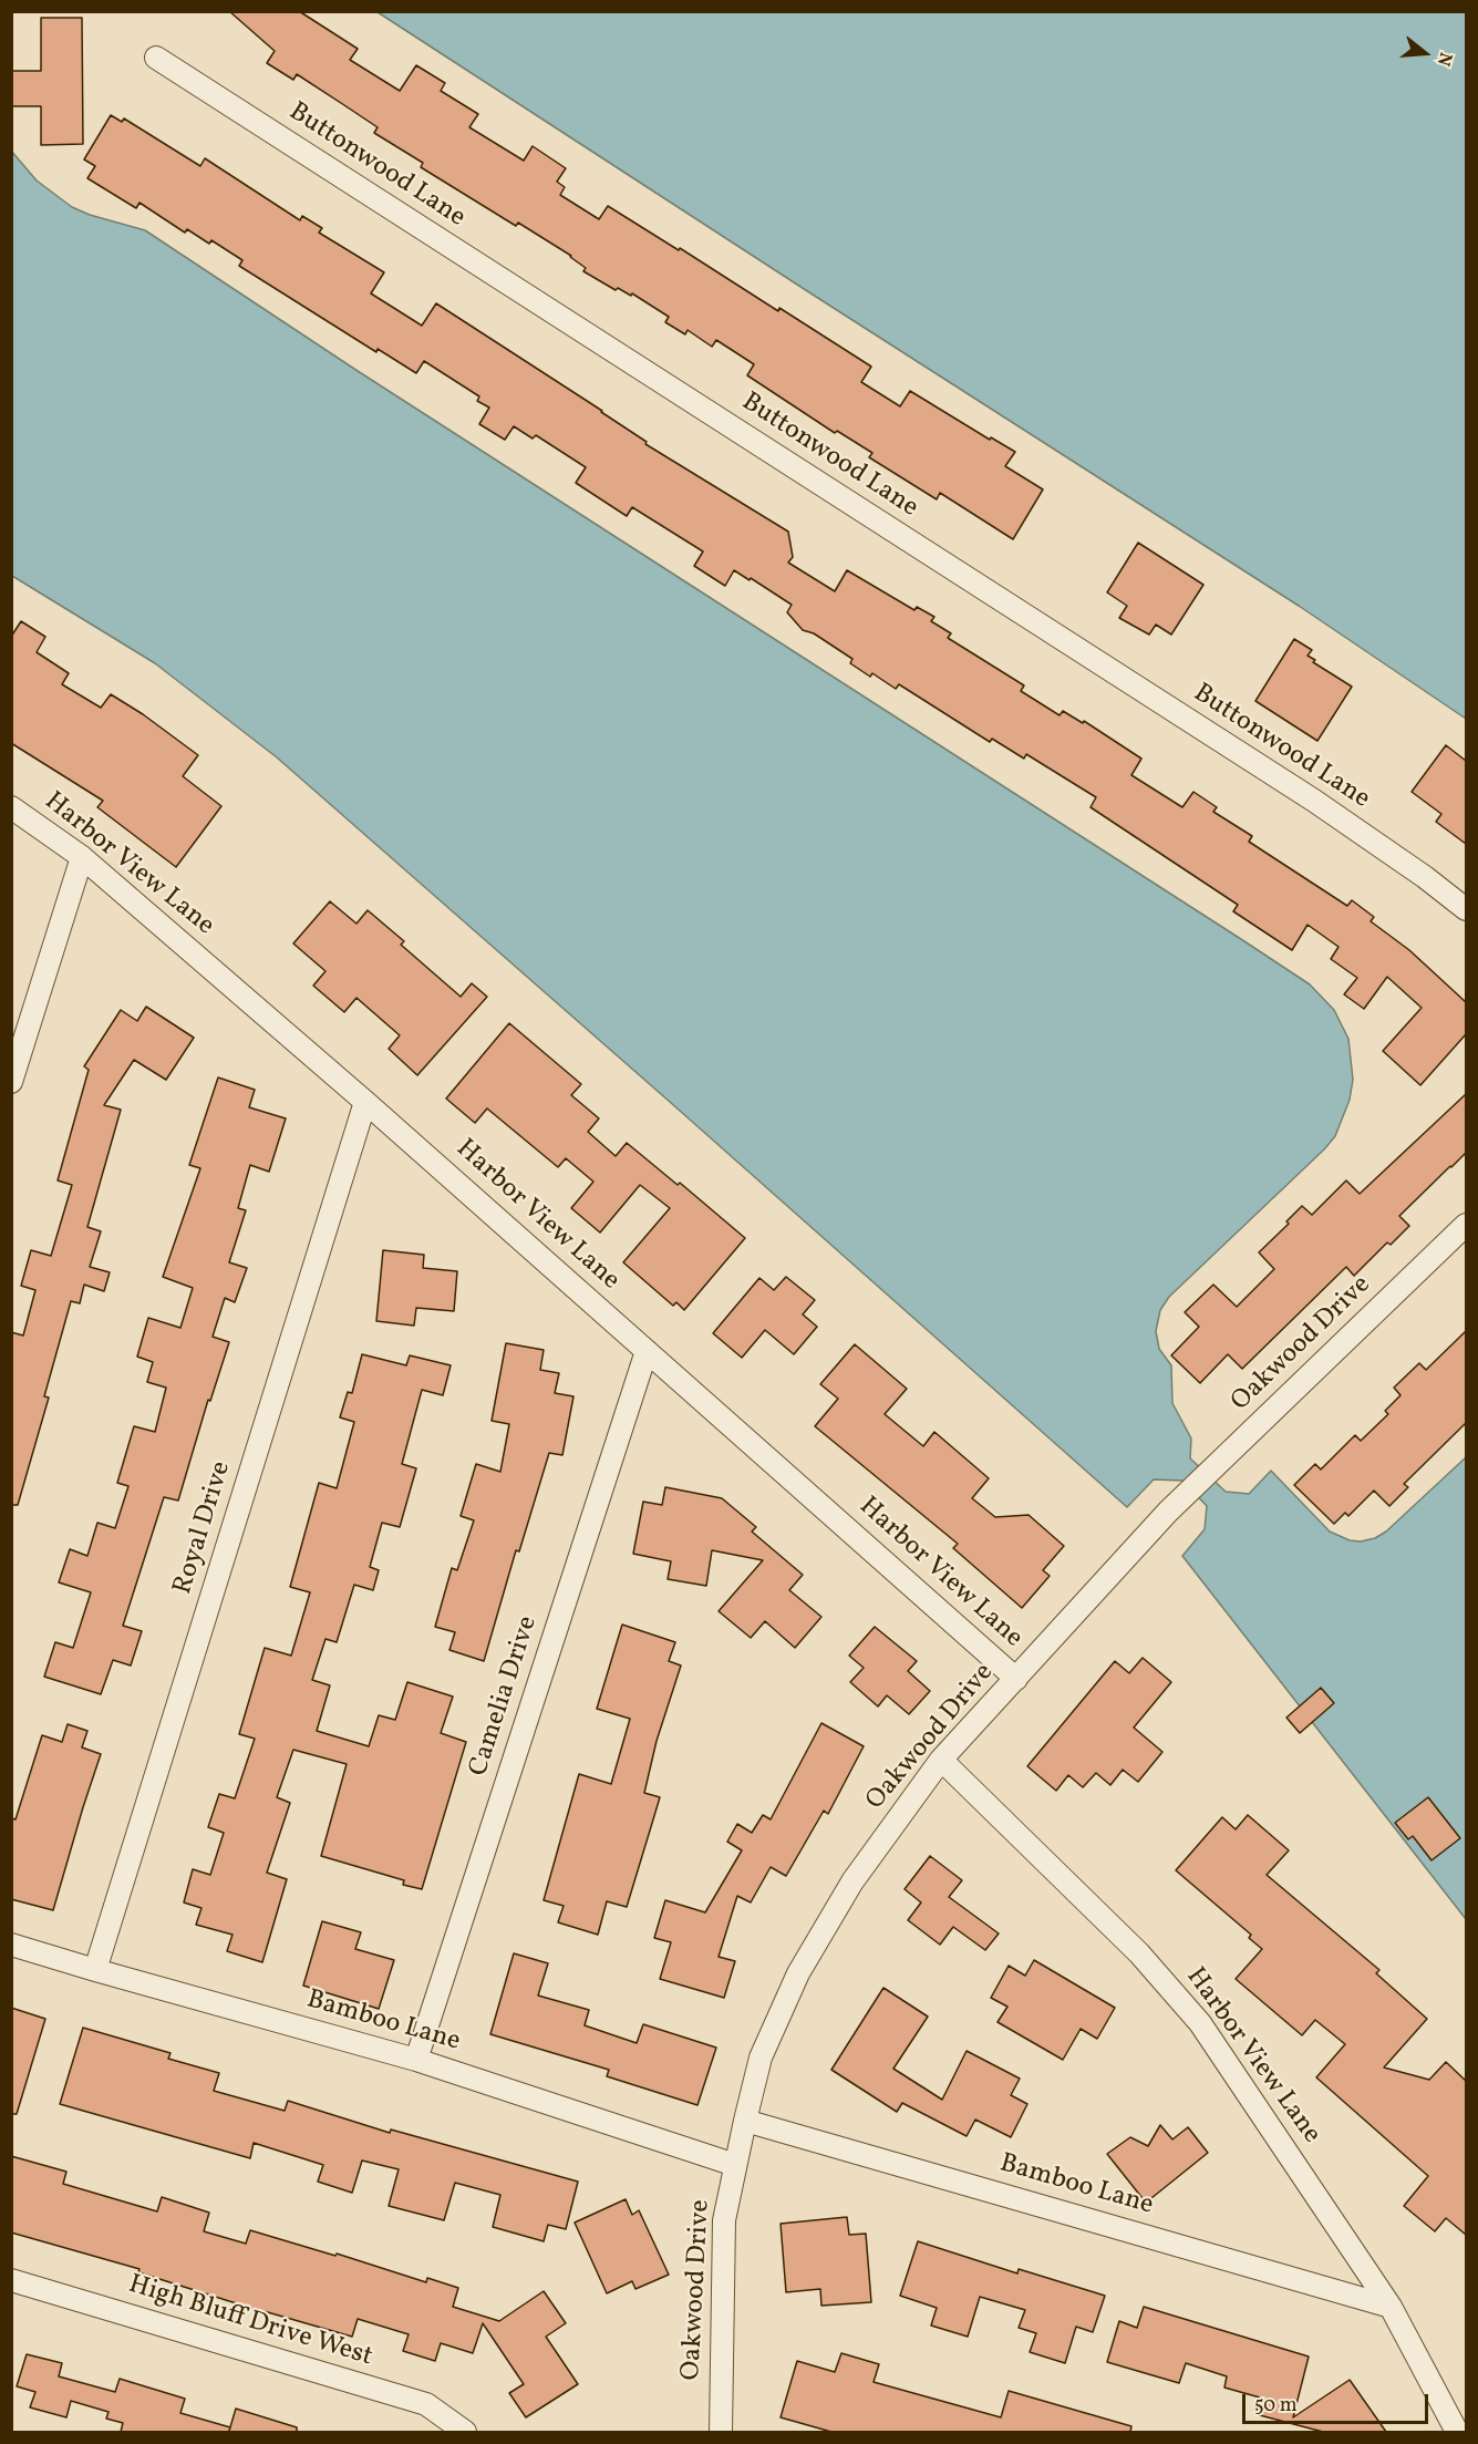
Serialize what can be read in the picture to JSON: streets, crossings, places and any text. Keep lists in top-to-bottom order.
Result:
{
  "streets": {
    "street": [
      "Buttonwood Lane",
      "Harbor View Lane",
      "Oakwood Drive",
      "Royal Drive",
      "Camelia Drive",
      "Bamboo Lane",
      "High Bluff Drive West"
    ]
  },
  "crossings": [
    ["Harbor View Lane", "Oakwood Drive"],
    ["Harbor View Lane", "Royal Drive"],
    ["Harbor View Lane", "Camelia Drive"],
    ["Harbor View Lane", "Bamboo Lane"],
    ["Oakwood Drive", "Bamboo Lane"],
    ["Royal Drive", "Bamboo Lane"],
    ["Camelia Drive", "Bamboo Lane"]
  ],
  "scale_bar": "50 m",
  "north": "right"
}
